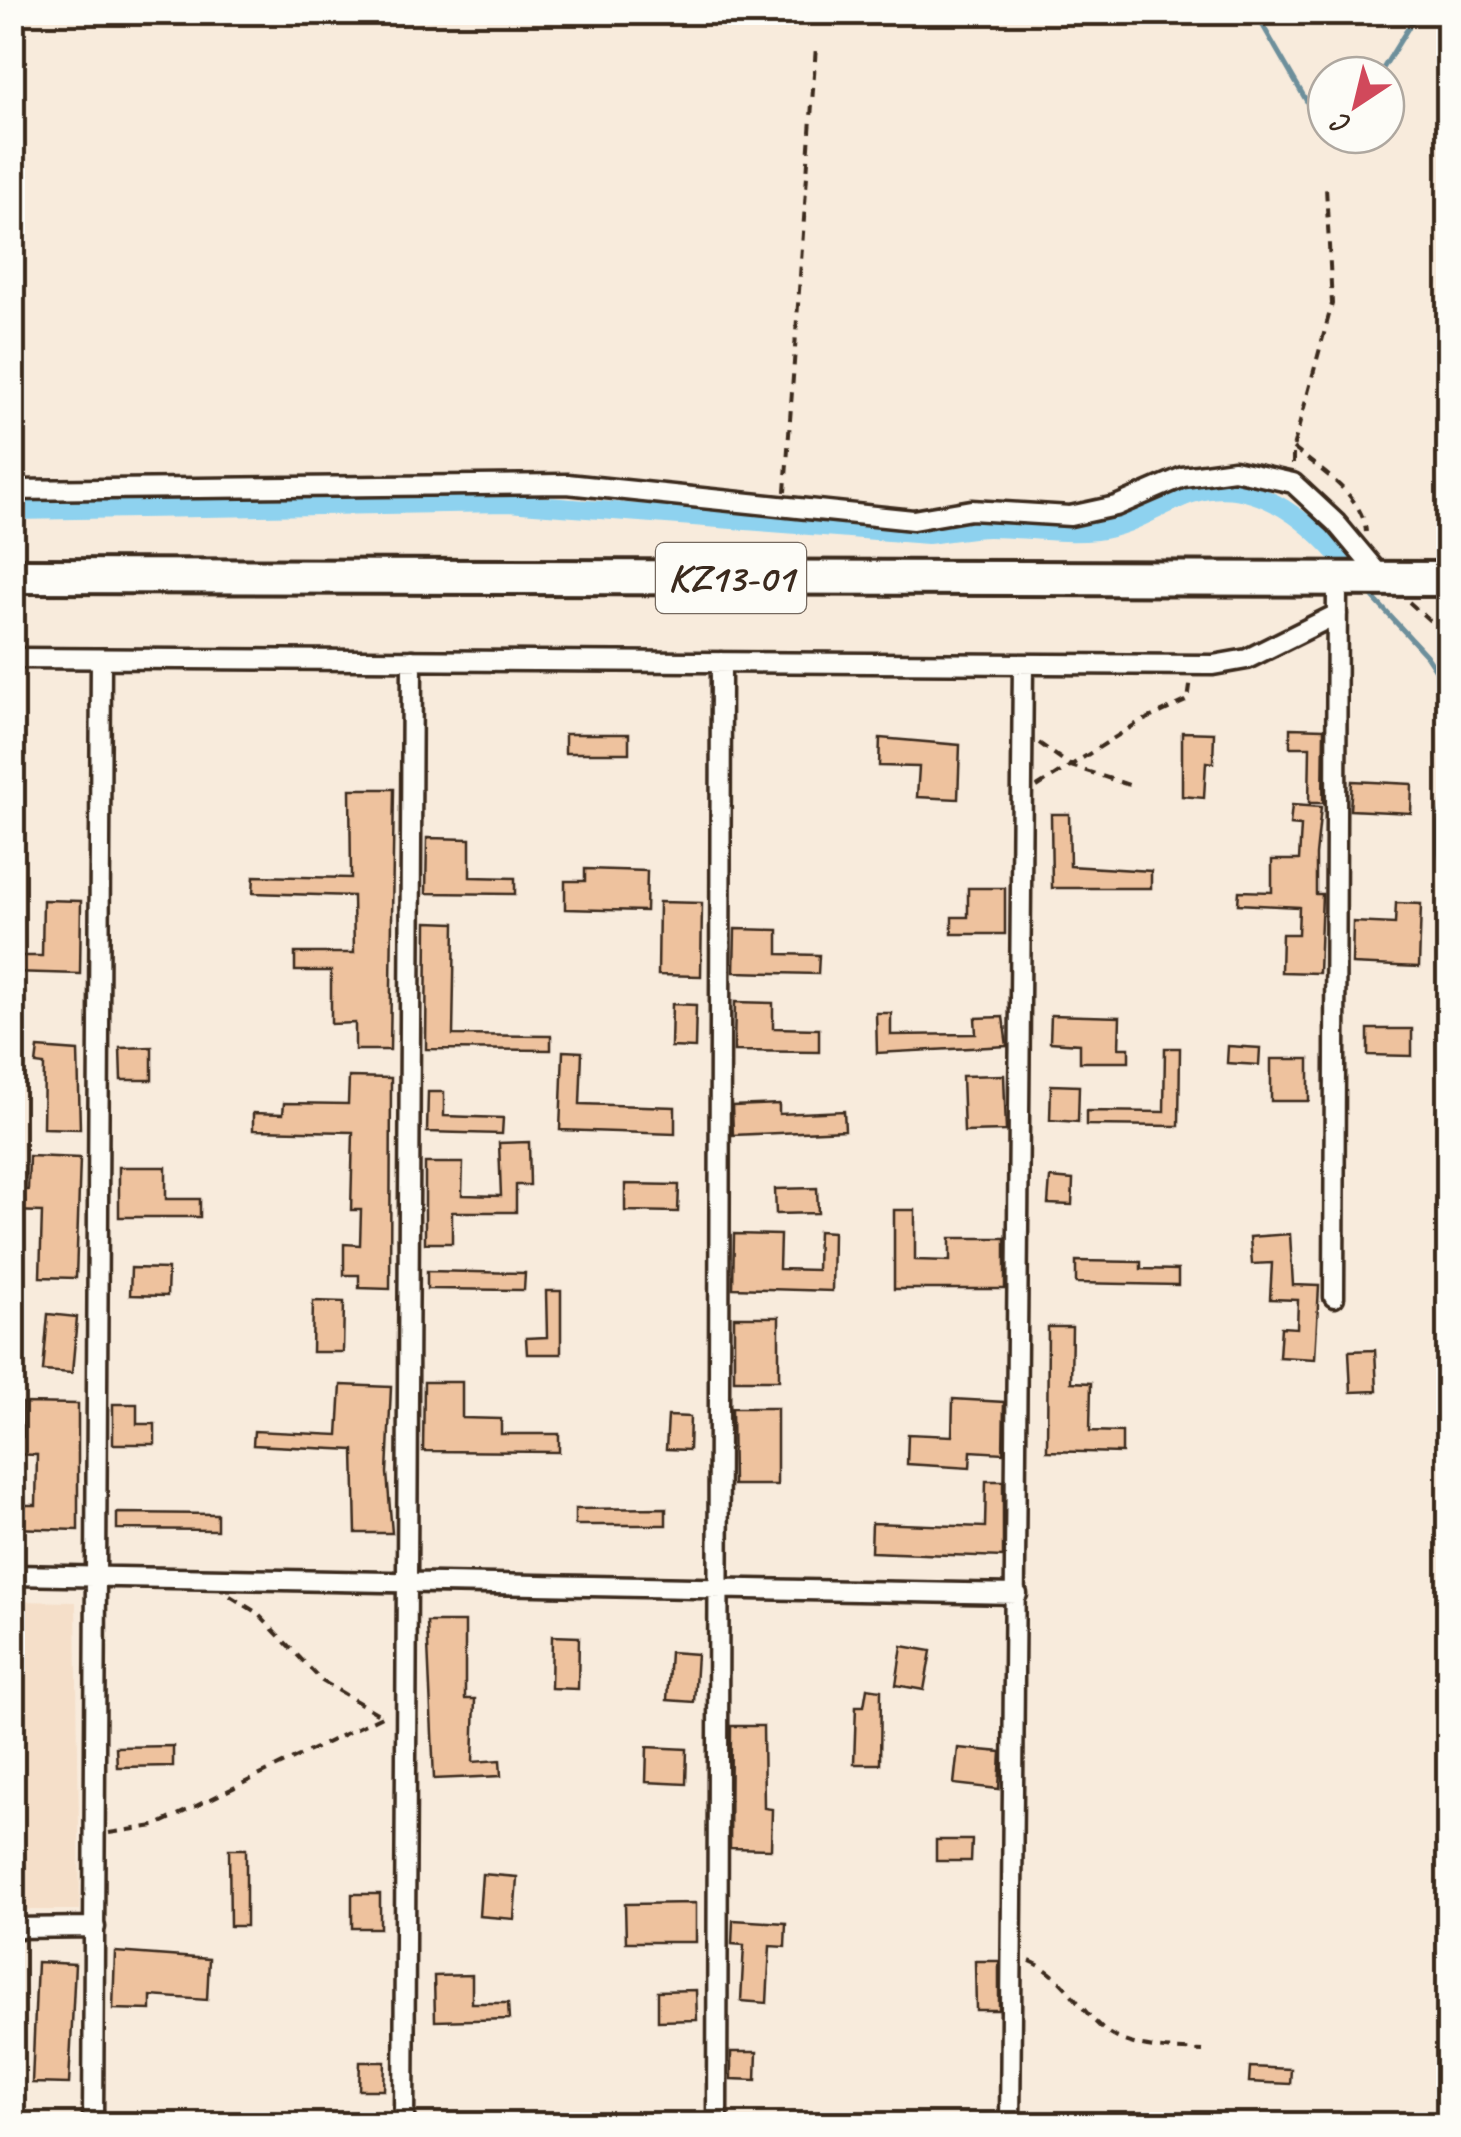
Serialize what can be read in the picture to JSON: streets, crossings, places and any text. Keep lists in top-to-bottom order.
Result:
{
  "streets": {
    "highway": ["KZ13-01"]
  },
  "north": "bottom left"
}
